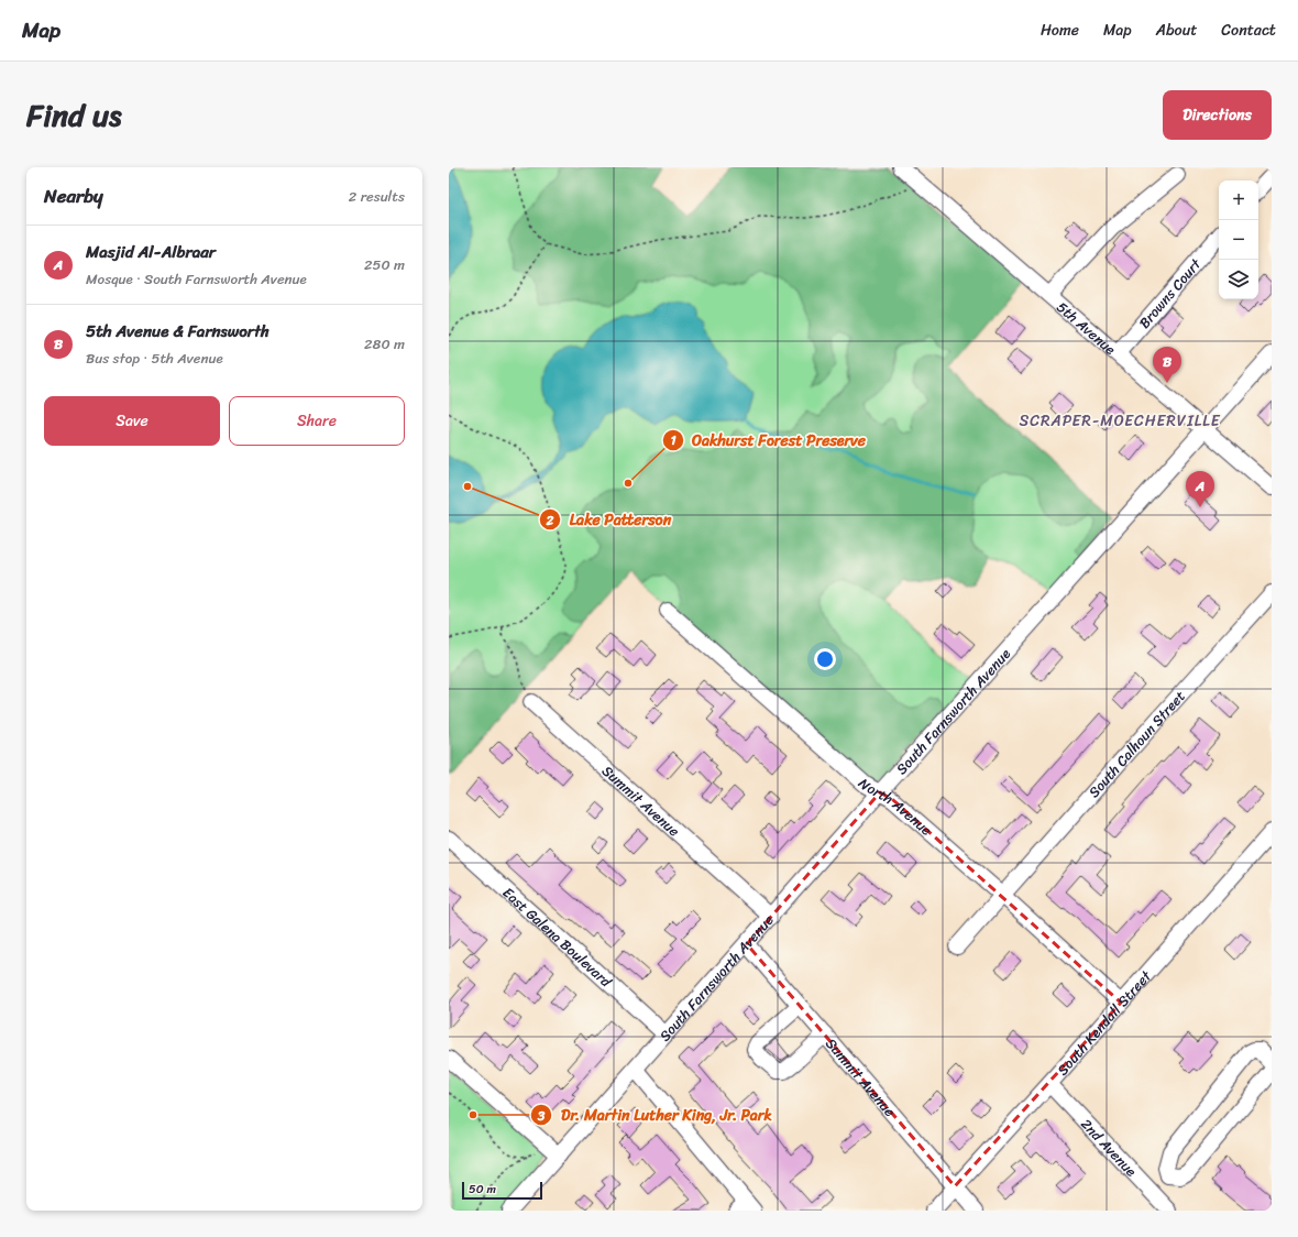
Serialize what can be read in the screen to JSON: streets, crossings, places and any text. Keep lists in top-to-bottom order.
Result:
{
  "streets": {
    "street": [
      "Browns Court",
      "5th Avenue",
      "South Farnsworth Avenue",
      "South Calhoun Street",
      "Summit Avenue",
      "North Avenue",
      "East Galena Boulevard",
      "South Kendall Street",
      "2nd Avenue"
    ]
  },
  "crossings": [
    ["Browns Court", "5th Avenue"],
    ["5th Avenue", "South Farnsworth Avenue"],
    ["South Farnsworth Avenue", "Summit Avenue"],
    ["South Farnsworth Avenue", "North Avenue"],
    ["South Farnsworth Avenue", "East Galena Boulevard"],
    ["South Calhoun Street", "North Avenue"],
    ["Summit Avenue", "South Kendall Street"],
    ["North Avenue", "South Kendall Street"],
    ["South Kendall Street", "2nd Avenue"]
  ],
  "districts": ["SCRAPER-MOECHERVILLE"],
  "places": ["Oakhurst Forest Preserve", "Lake Patterson", "Dr. Martin Luther King, Jr. Park"],
  "scale_bar": "50 m",
  "page": {
    "header": "Map",
    "nav": [
      "Home",
      "Map",
      "About",
      "Contact"
    ],
    "title": "Find us",
    "buttons": [
      "Directions",
      ["Save", "Share"]
    ],
    "heading": ["Nearby", "2 results"],
    "map_buttons": ["+", "−"],
    "list": [
      {
        "mark": "A",
        "name": "Masjid Al-Albraar",
        "note": "Mosque · South Farnsworth Avenue",
        "value": "250 m"
      },
      {
        "mark": "B",
        "name": "5th Avenue & Farnsworth",
        "note": "Bus stop · 5th Avenue",
        "value": "280 m"
      }
    ],
    "pins": ["B", "A"],
    "scale": "50 m"
  }
}
